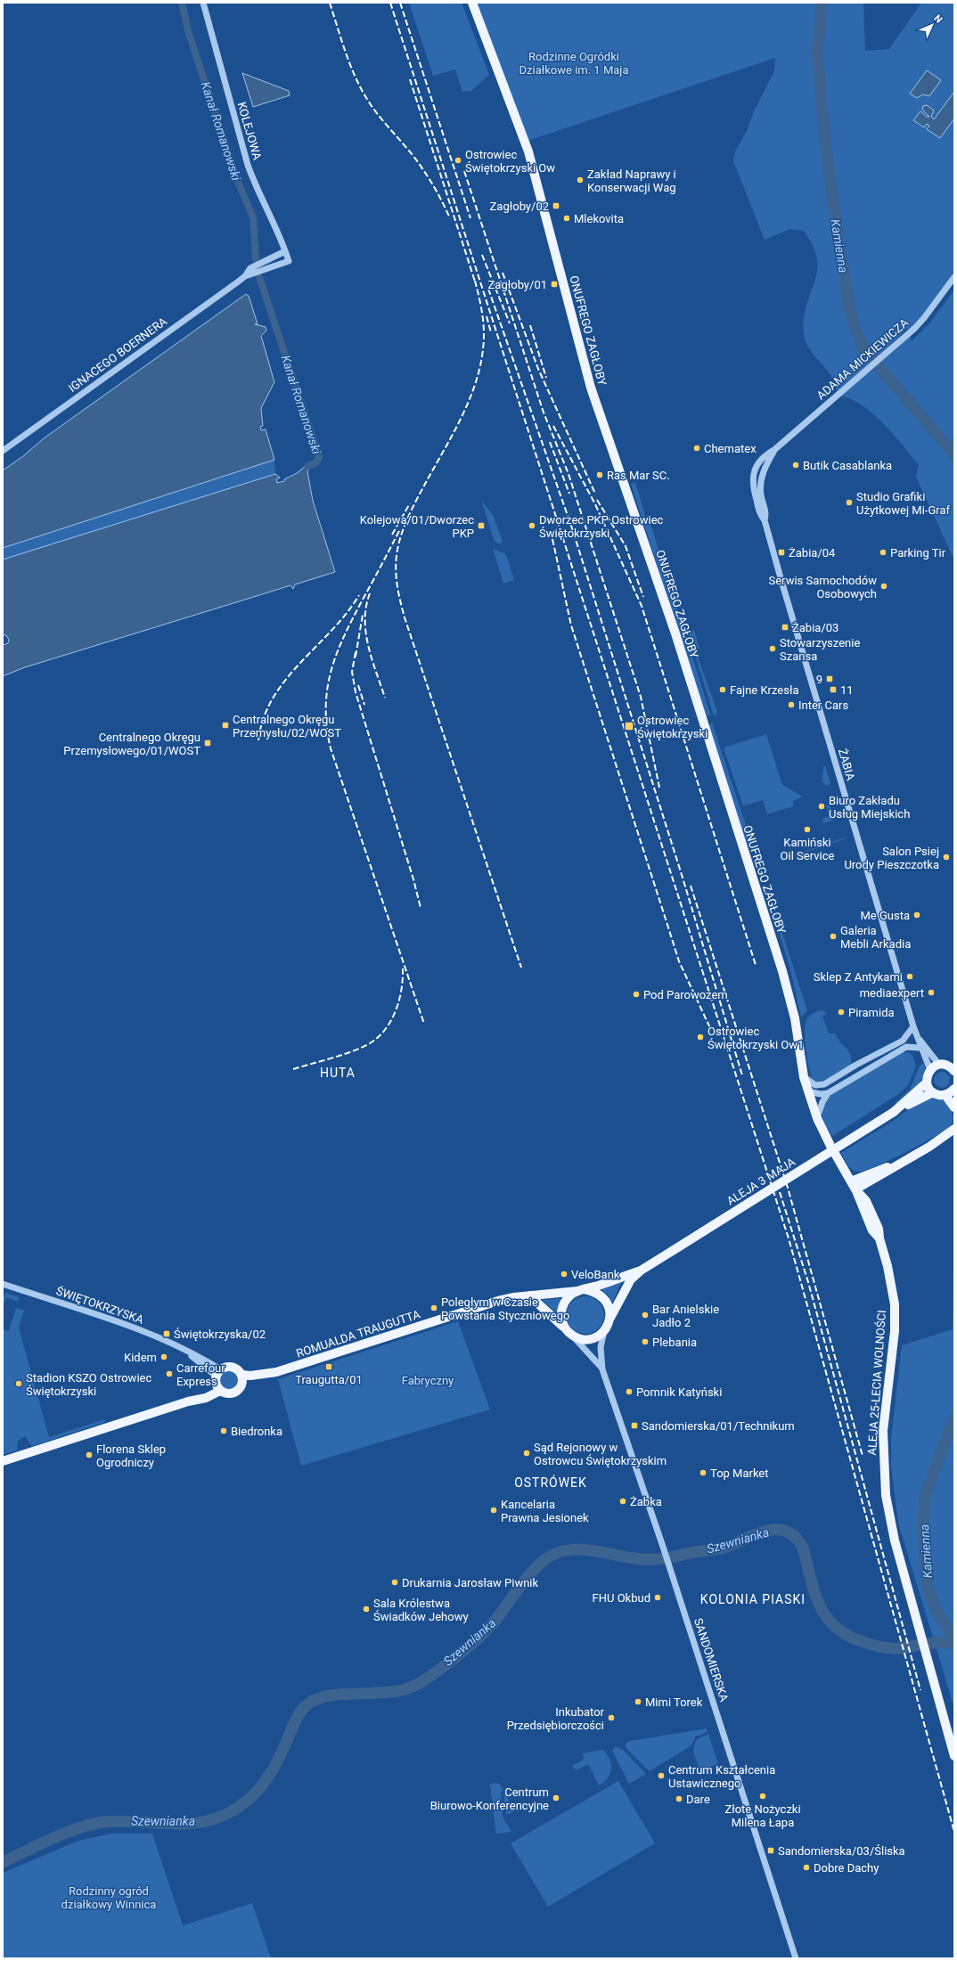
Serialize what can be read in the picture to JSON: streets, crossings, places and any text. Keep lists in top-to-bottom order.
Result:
{
  "streets": {
    "main road": [
      "ONUFREGO ZAGŁOBY",
      "ALEJA 3 MAJA",
      "ROMUALDA TRAUGUTTA",
      "ALEJA 25-LECIA WOLNOŚCI"
    ],
    "street": [
      "KOLEJOWA",
      "IGNACEGO BOERNERA",
      "ADAMA MICKIEWICZA",
      "ŻABIA",
      "ŚWIĘTOKRZYSKA",
      "SANDOMIERSKA"
    ]
  },
  "crossings": [
    ["KOLEJOWA", "IGNACEGO BOERNERA"],
    ["ONUFREGO ZAGŁOBY", "ALEJA 25-LECIA WOLNOŚCI"],
    ["ADAMA MICKIEWICZA", "ŻABIA"],
    ["ALEJA 3 MAJA", "ROMUALDA TRAUGUTTA"],
    ["ALEJA 3 MAJA", "SANDOMIERSKA"],
    ["ŚWIĘTOKRZYSKA", "ROMUALDA TRAUGUTTA"],
    ["ROMUALDA TRAUGUTTA", "SANDOMIERSKA"]
  ],
  "districts": ["HUTA", "OSTRÓWEK", "KOLONIA PIASKI"],
  "water": ["Kanał Romanowski", "Kamienna", "Szewnianka"],
  "parks": ["Rodzinne Ogródki Działkowe im. 1 Maja", "Fabryczny", "Rodzinny ogród działkowy Winnica"],
  "places": {
    "other": [
      "Ostrowiec Świętokrzyski Ow",
      "Zakład Naprawy i Konserwacji Wag",
      "Mlekovita",
      "Chematex",
      "Butik Casablanka",
      "Ras Mar SC.",
      "Studio Grafiki Użytkowej Mi-Graf",
      "Dworzec PKP Ostrowiec Świętokrzyski",
      "Parking Tir",
      "Serwis Samochodów Osobowych",
      "Stowarzyszenie Szansa",
      "Fajne Krzesła",
      "Inter Cars",
      "Biuro Zakładu Usług Miejskich",
      "Kamiński Oil Service",
      "Salon Psiej Urody Pieszczotka",
      "Me Gusta",
      "Galeria Mebli Arkadia",
      "Sklep Z Antykami",
      "mediaexpert",
      "Pod Parowozem",
      "Piramida",
      "Ostrowiec Świętokrzyski Ow1",
      "VeloBank",
      "Poległym w Czasie Powstania Styczniowego",
      "Bar Anielskie Jadło 2",
      "Plebania",
      "Kidem",
      "Carrefour Express",
      "Stadion KSZO Ostrowiec Świętokrzyski",
      "Pomnik Katyński",
      "Biedronka",
      "Sąd Rejonowy w Ostrowcu Świętokrzyskim",
      "Florena Sklep Ogrodniczy",
      "Top Market",
      "Żabka",
      "Kancelaria Prawna Jesionek",
      "Drukarnia Jarosław Piwnik",
      "FHU Okbud",
      "Sala Królestwa Świadków Jehowy",
      "Mimi Torek",
      "Inkubator Przedsiębiorczości",
      "Centrum Kształcenia Ustawicznego",
      "Złote Nożyczki Milena Łapa",
      "Centrum Biurowo-Konferencyjne",
      "Dare",
      "Dobre Dachy"
    ],
    "transit": [
      "Zagłoby/02",
      "Zagłoby/01",
      "Kolejowa/01/Dworzec PKP",
      "Żabia/04",
      "Żabia/03",
      "9",
      "11",
      "Centralnego Okręgu Przemysłu/02/WOST",
      "Ostrowiec Świętokrzyski",
      "Centralnego Okręgu Przemysłowego/01/WOST",
      "Świętokrzyska/02",
      "Traugutta/01",
      "Sandomierska/01/Technikum",
      "Sandomierska/03/Śliska"
    ]
  },
  "north": "top right"
}
